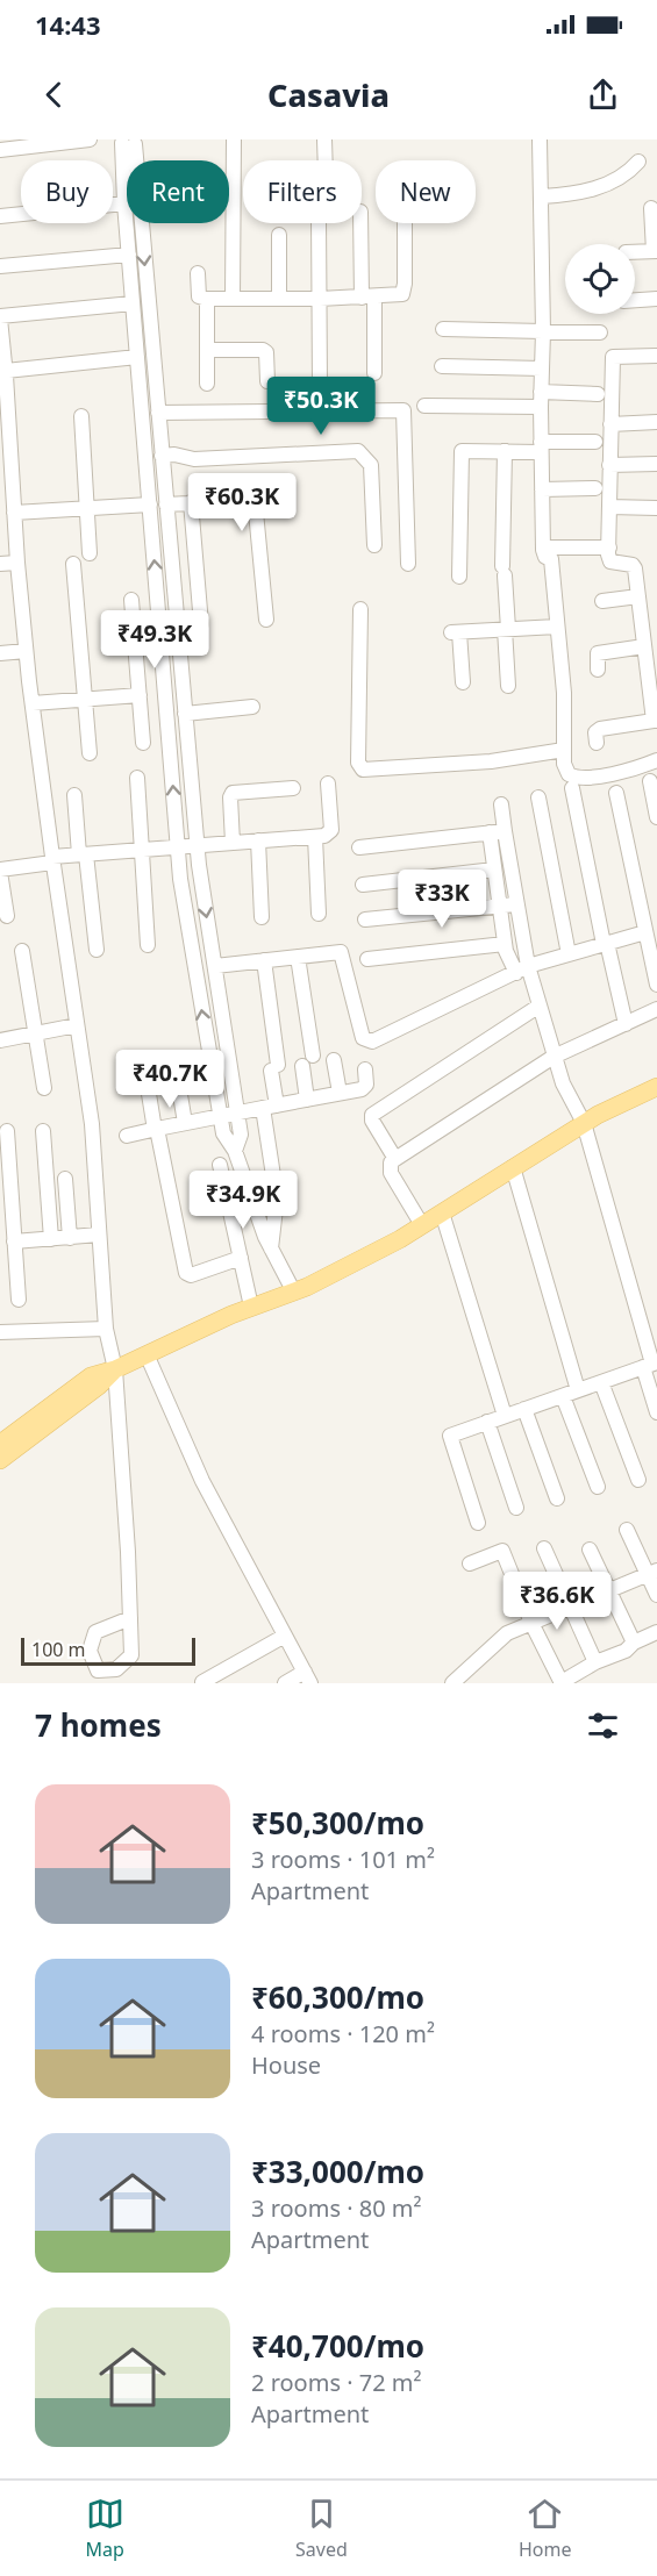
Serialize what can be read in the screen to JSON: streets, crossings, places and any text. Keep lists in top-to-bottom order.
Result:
{
  "scale_bar": "100 m",
  "page": {
    "status": "14:43",
    "header": "Casavia",
    "chip": [
      "Buy",
      "Rent",
      "Filters",
      "New"
    ],
    "price": [
      "₹50.3K",
      "₹60.3K",
      "₹49.3K",
      "₹33K",
      "₹40.7K",
      "₹34.9K",
      "₹36.6K"
    ],
    "scale": "100 m",
    "heading": "7 homes",
    "list": [
      {
        "name": "₹50,300/mo",
        "note": "3 rooms · 101 m² · Apartment"
      },
      {
        "name": "₹60,300/mo",
        "note": "4 rooms · 120 m² · House"
      },
      {
        "name": "₹33,000/mo",
        "note": "3 rooms · 80 m² · Apartment"
      },
      {
        "name": "₹40,700/mo",
        "note": "2 rooms · 72 m² · Apartment"
      }
    ],
    "tabs": ["Map", "Saved", "Home"]
  }
}
